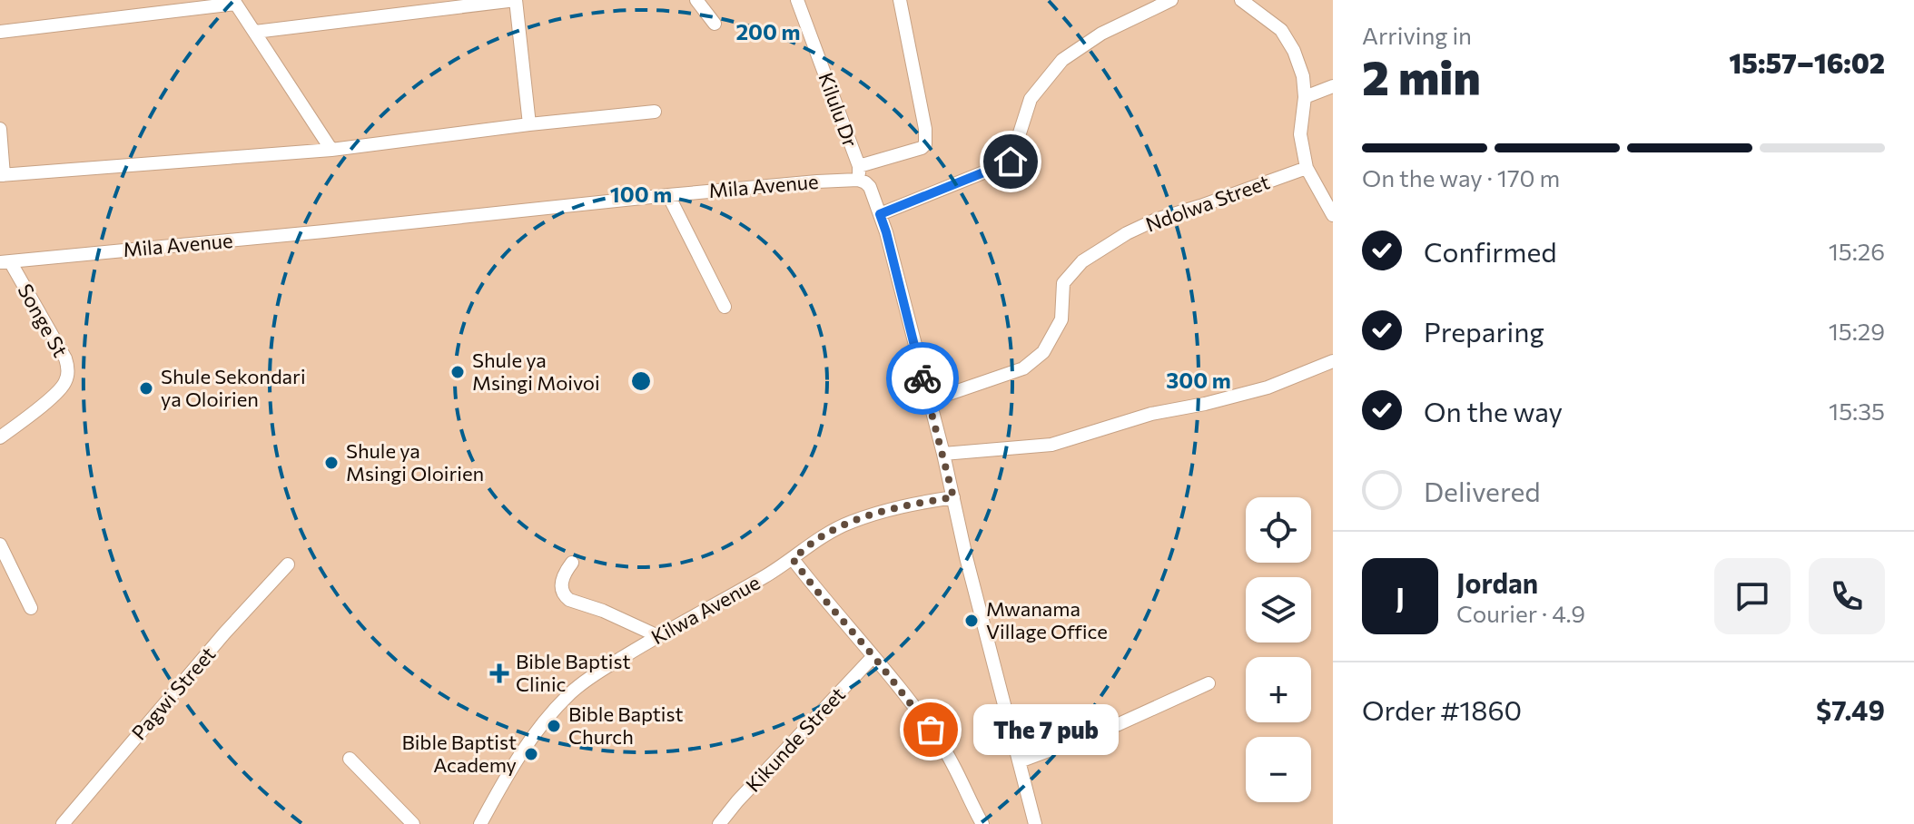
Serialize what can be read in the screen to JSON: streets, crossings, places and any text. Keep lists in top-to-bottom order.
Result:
{
  "streets": {
    "street": [
      "Kilulu Dr",
      "Mila Avenue",
      "Ndolwa Street",
      "Songe St",
      "Kilwa Avenue",
      "Pagwi Street",
      "Kikunde Street"
    ]
  },
  "crossings": [
    ["Kilulu Dr", "Mila Avenue"],
    ["Mila Avenue", "Songe St"]
  ],
  "places": {
    "other": [
      "Shule ya Msingi Moivoi",
      "Shule Sekondari ya Oloirien",
      "Shule ya Msingi Oloirien",
      "Mwanama Village Office",
      "Bible Baptist Church",
      "The 7 pub",
      "Bible Baptist Academy"
    ],
    "health": ["Bible Baptist Clinic"]
  },
  "page": {
    "heading": ["2 min", "Arriving in", "15:57–16:02"],
    "panel": [
      "Jordan",
      "Courier · 4.9",
      "Order #1860",
      "$7.49"
    ],
    "bar": "On the way · 170 m",
    "list": [
      ["Confirmed", "15:26"],
      ["Preparing", "15:29"],
      ["On the way", "15:35"],
      "Delivered"
    ],
    "map_buttons": ["+", "−"],
    "round": "J",
    "bubble": "The 7 pub"
  },
  "rings": ["200 m", "100 m", "300 m"]
}
